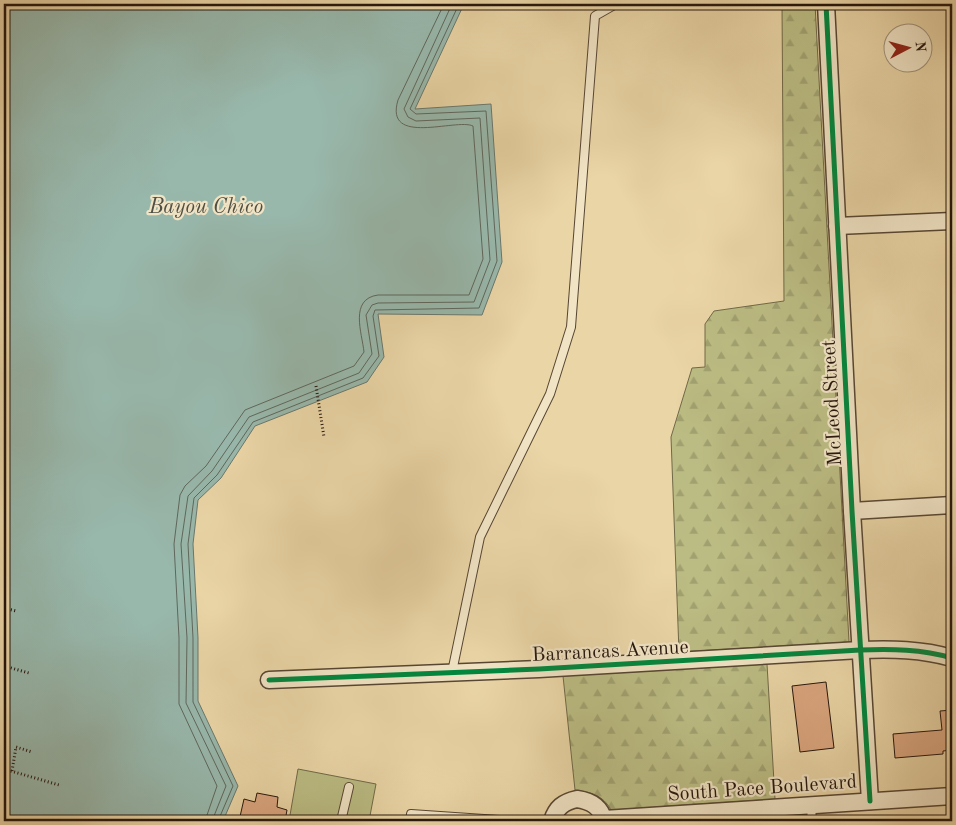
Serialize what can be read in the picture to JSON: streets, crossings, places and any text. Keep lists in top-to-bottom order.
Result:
{
  "streets": {
    "street": ["McLeod Street", "Barrancas Avenue", "South Pace Boulevard"]
  },
  "crossings": [
    ["McLeod Street", "Barrancas Avenue"],
    ["McLeod Street", "South Pace Boulevard"]
  ],
  "water": ["Bayou Chico"],
  "north": "right"
}
